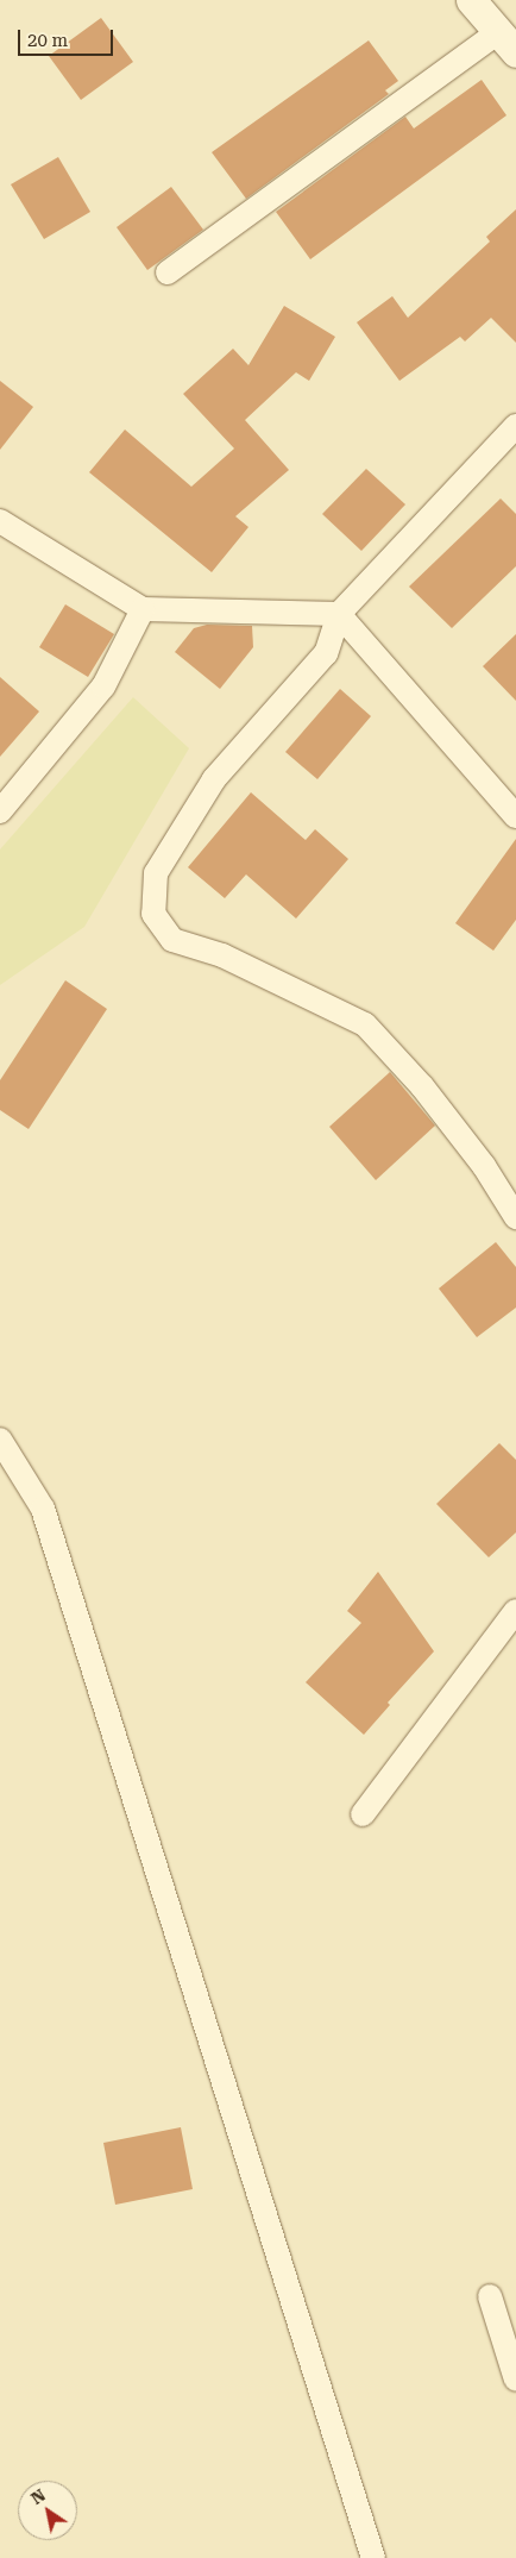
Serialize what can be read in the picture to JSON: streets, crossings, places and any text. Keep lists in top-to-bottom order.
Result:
{
  "scale_bar": "20 m",
  "north": "top left"
}
